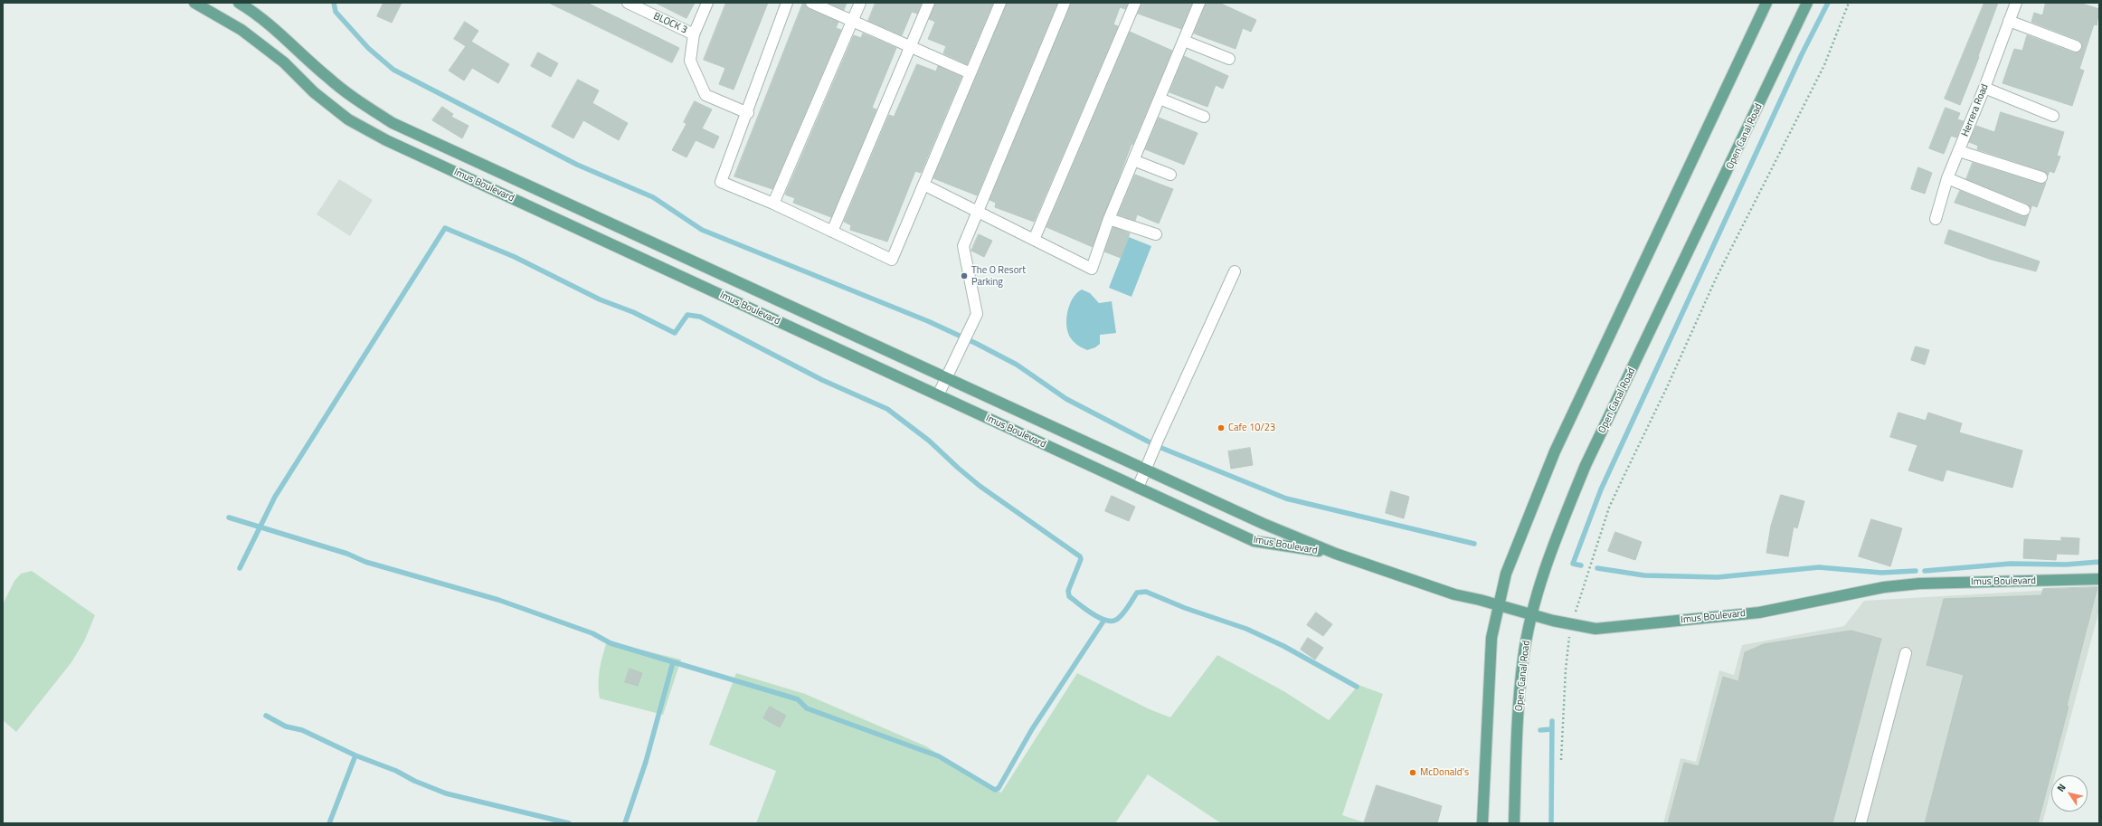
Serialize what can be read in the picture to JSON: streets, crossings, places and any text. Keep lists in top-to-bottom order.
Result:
{
  "streets": {
    "main road": ["Open Canal Road", "Imus Boulevard"],
    "street": ["BLOCK 3", "Herrera Road"]
  },
  "crossings": [
    ["Open Canal Road", "Imus Boulevard"]
  ],
  "places": ["The O Resort Parking", "Cafe 10/23", "McDonald's"],
  "north": "top left"
}
